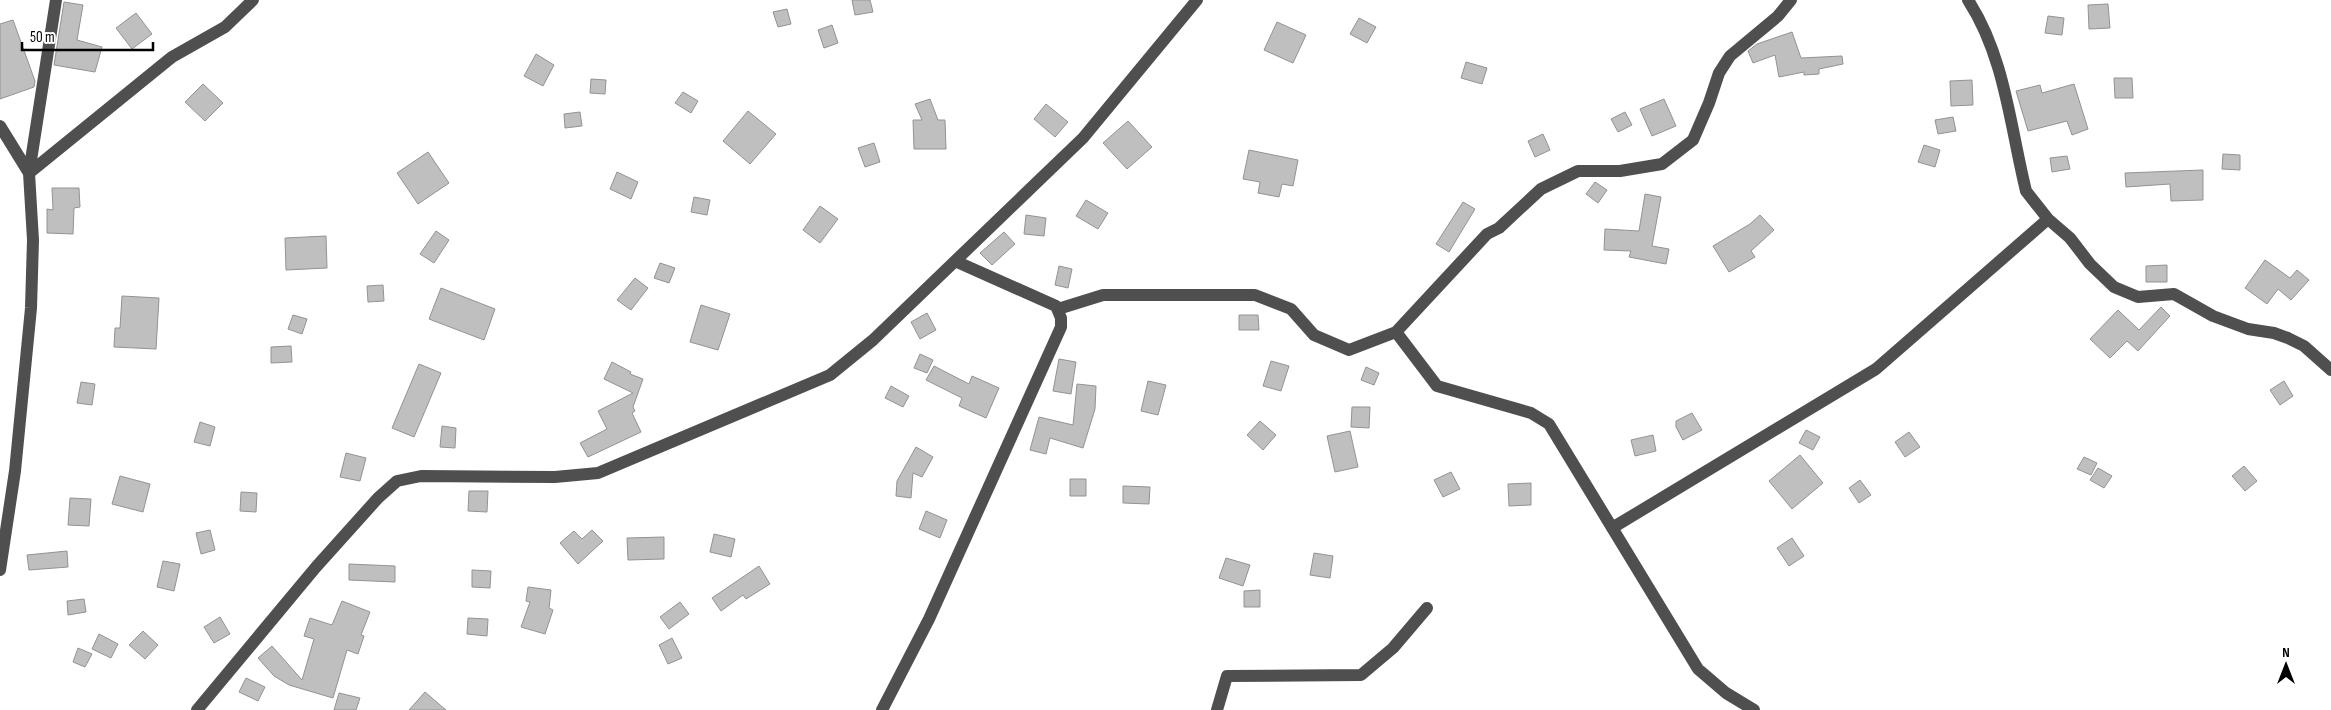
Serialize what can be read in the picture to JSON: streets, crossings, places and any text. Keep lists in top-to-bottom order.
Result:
{
  "scale_bar": "50 m",
  "north": "top"
}
